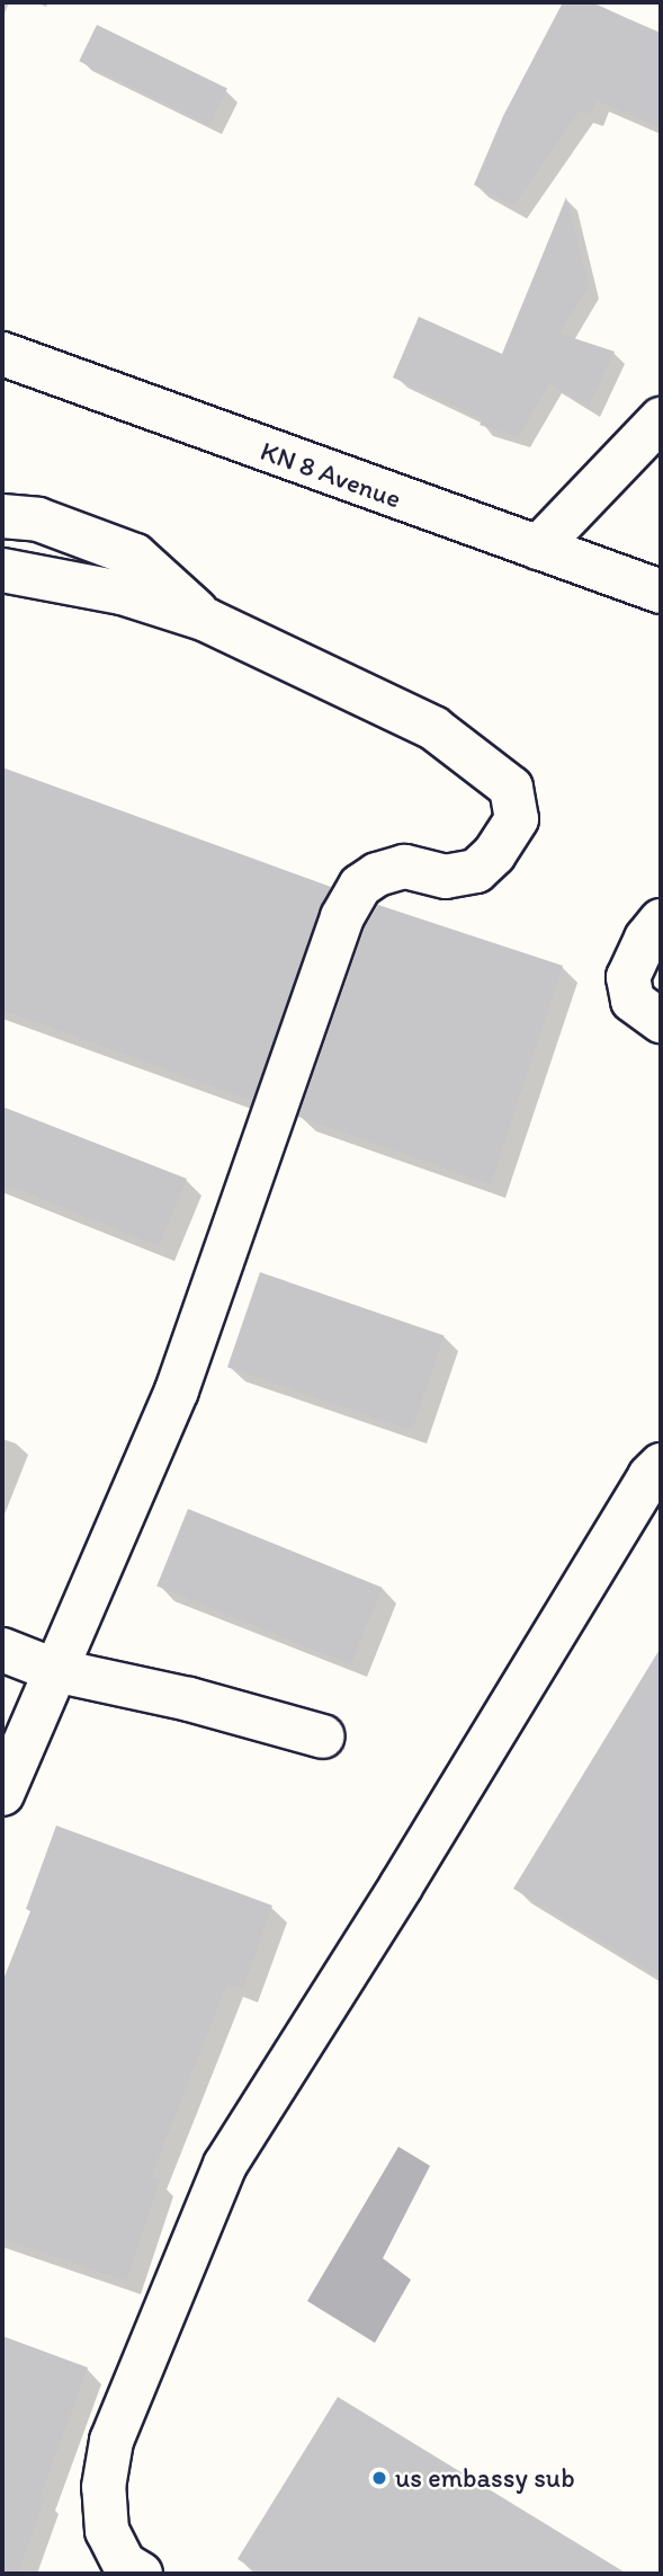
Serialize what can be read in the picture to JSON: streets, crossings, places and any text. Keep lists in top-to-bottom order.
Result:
{
  "streets": {
    "main road": ["KN 8 Avenue"]
  },
  "places": ["us embassy sub"]
}
